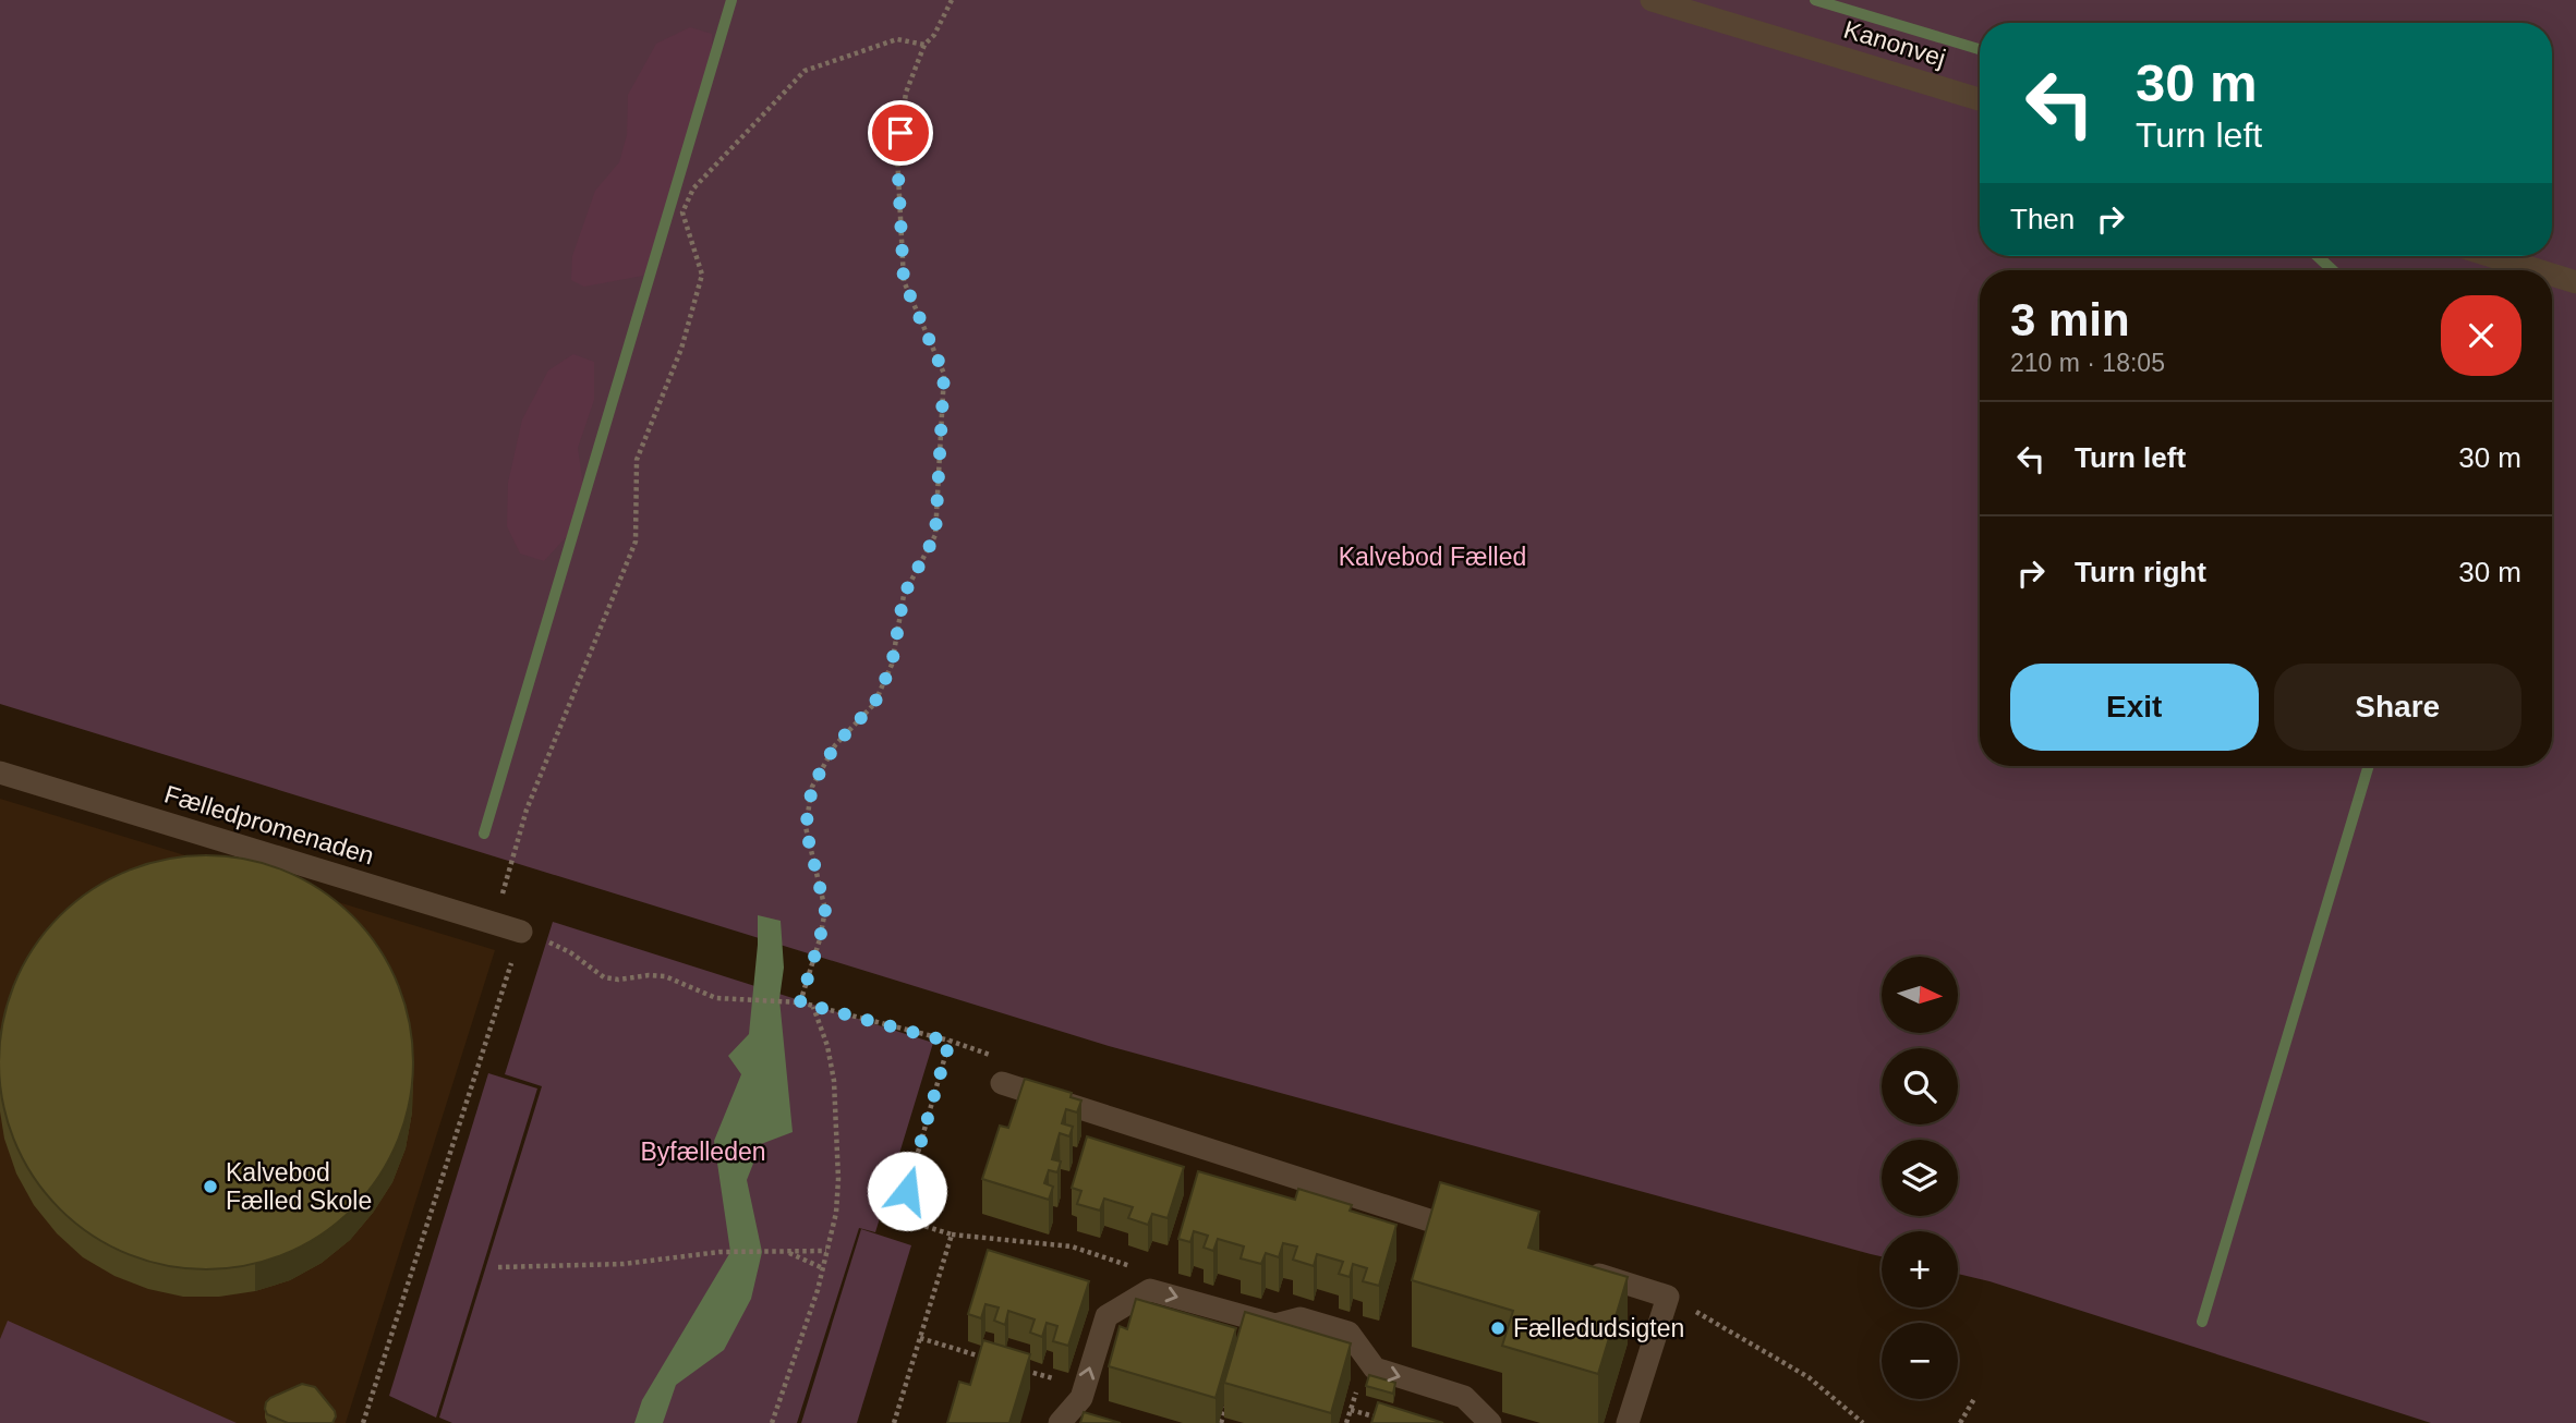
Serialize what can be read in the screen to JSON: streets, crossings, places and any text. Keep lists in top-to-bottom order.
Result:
{
  "streets": {
    "street": ["Kanonvej", "Fælledpromenaden"]
  },
  "parks": ["Kalvebod Fælled", "Byfælleden"],
  "places": ["Kalvebod Fælled Skole", "Fælledudsigten"],
  "north": "right",
  "page": {
    "turn": ["30 m", "Turn left"],
    "then": "Then",
    "heading": ["3 min", "210 m · 18:05"],
    "list": [
      {
        "name": "Turn left",
        "value": "30 m"
      },
      {
        "name": "Turn right",
        "value": "30 m"
      }
    ],
    "buttons": ["Exit", "Share"],
    "map_buttons": ["+", "−"]
  }
}
